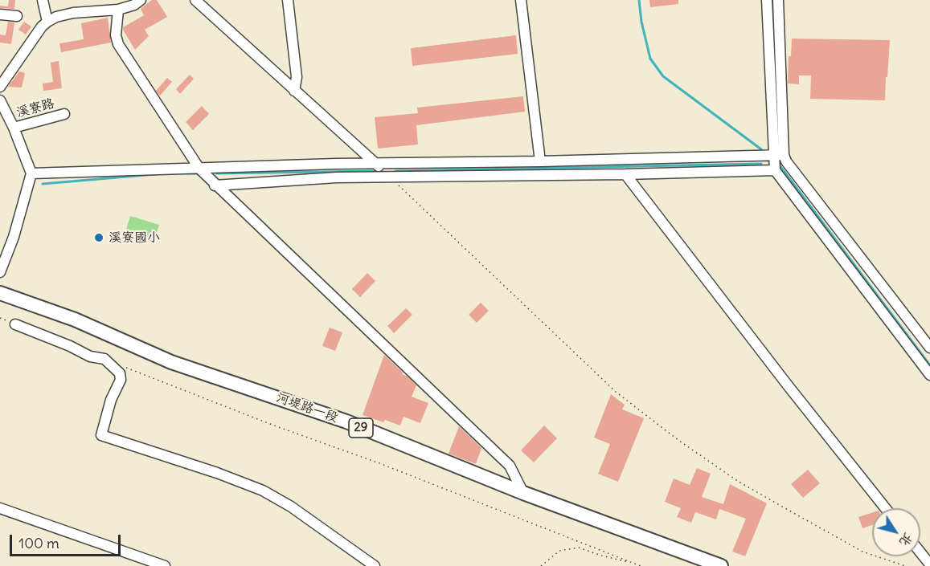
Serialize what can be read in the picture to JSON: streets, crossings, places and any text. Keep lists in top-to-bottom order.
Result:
{
  "streets": {
    "main road": ["河堤路一段", "29"],
    "street": ["溪寮路"]
  },
  "places": ["溪寮國小"],
  "scale_bar": "100 m",
  "north": "bottom right"
}
